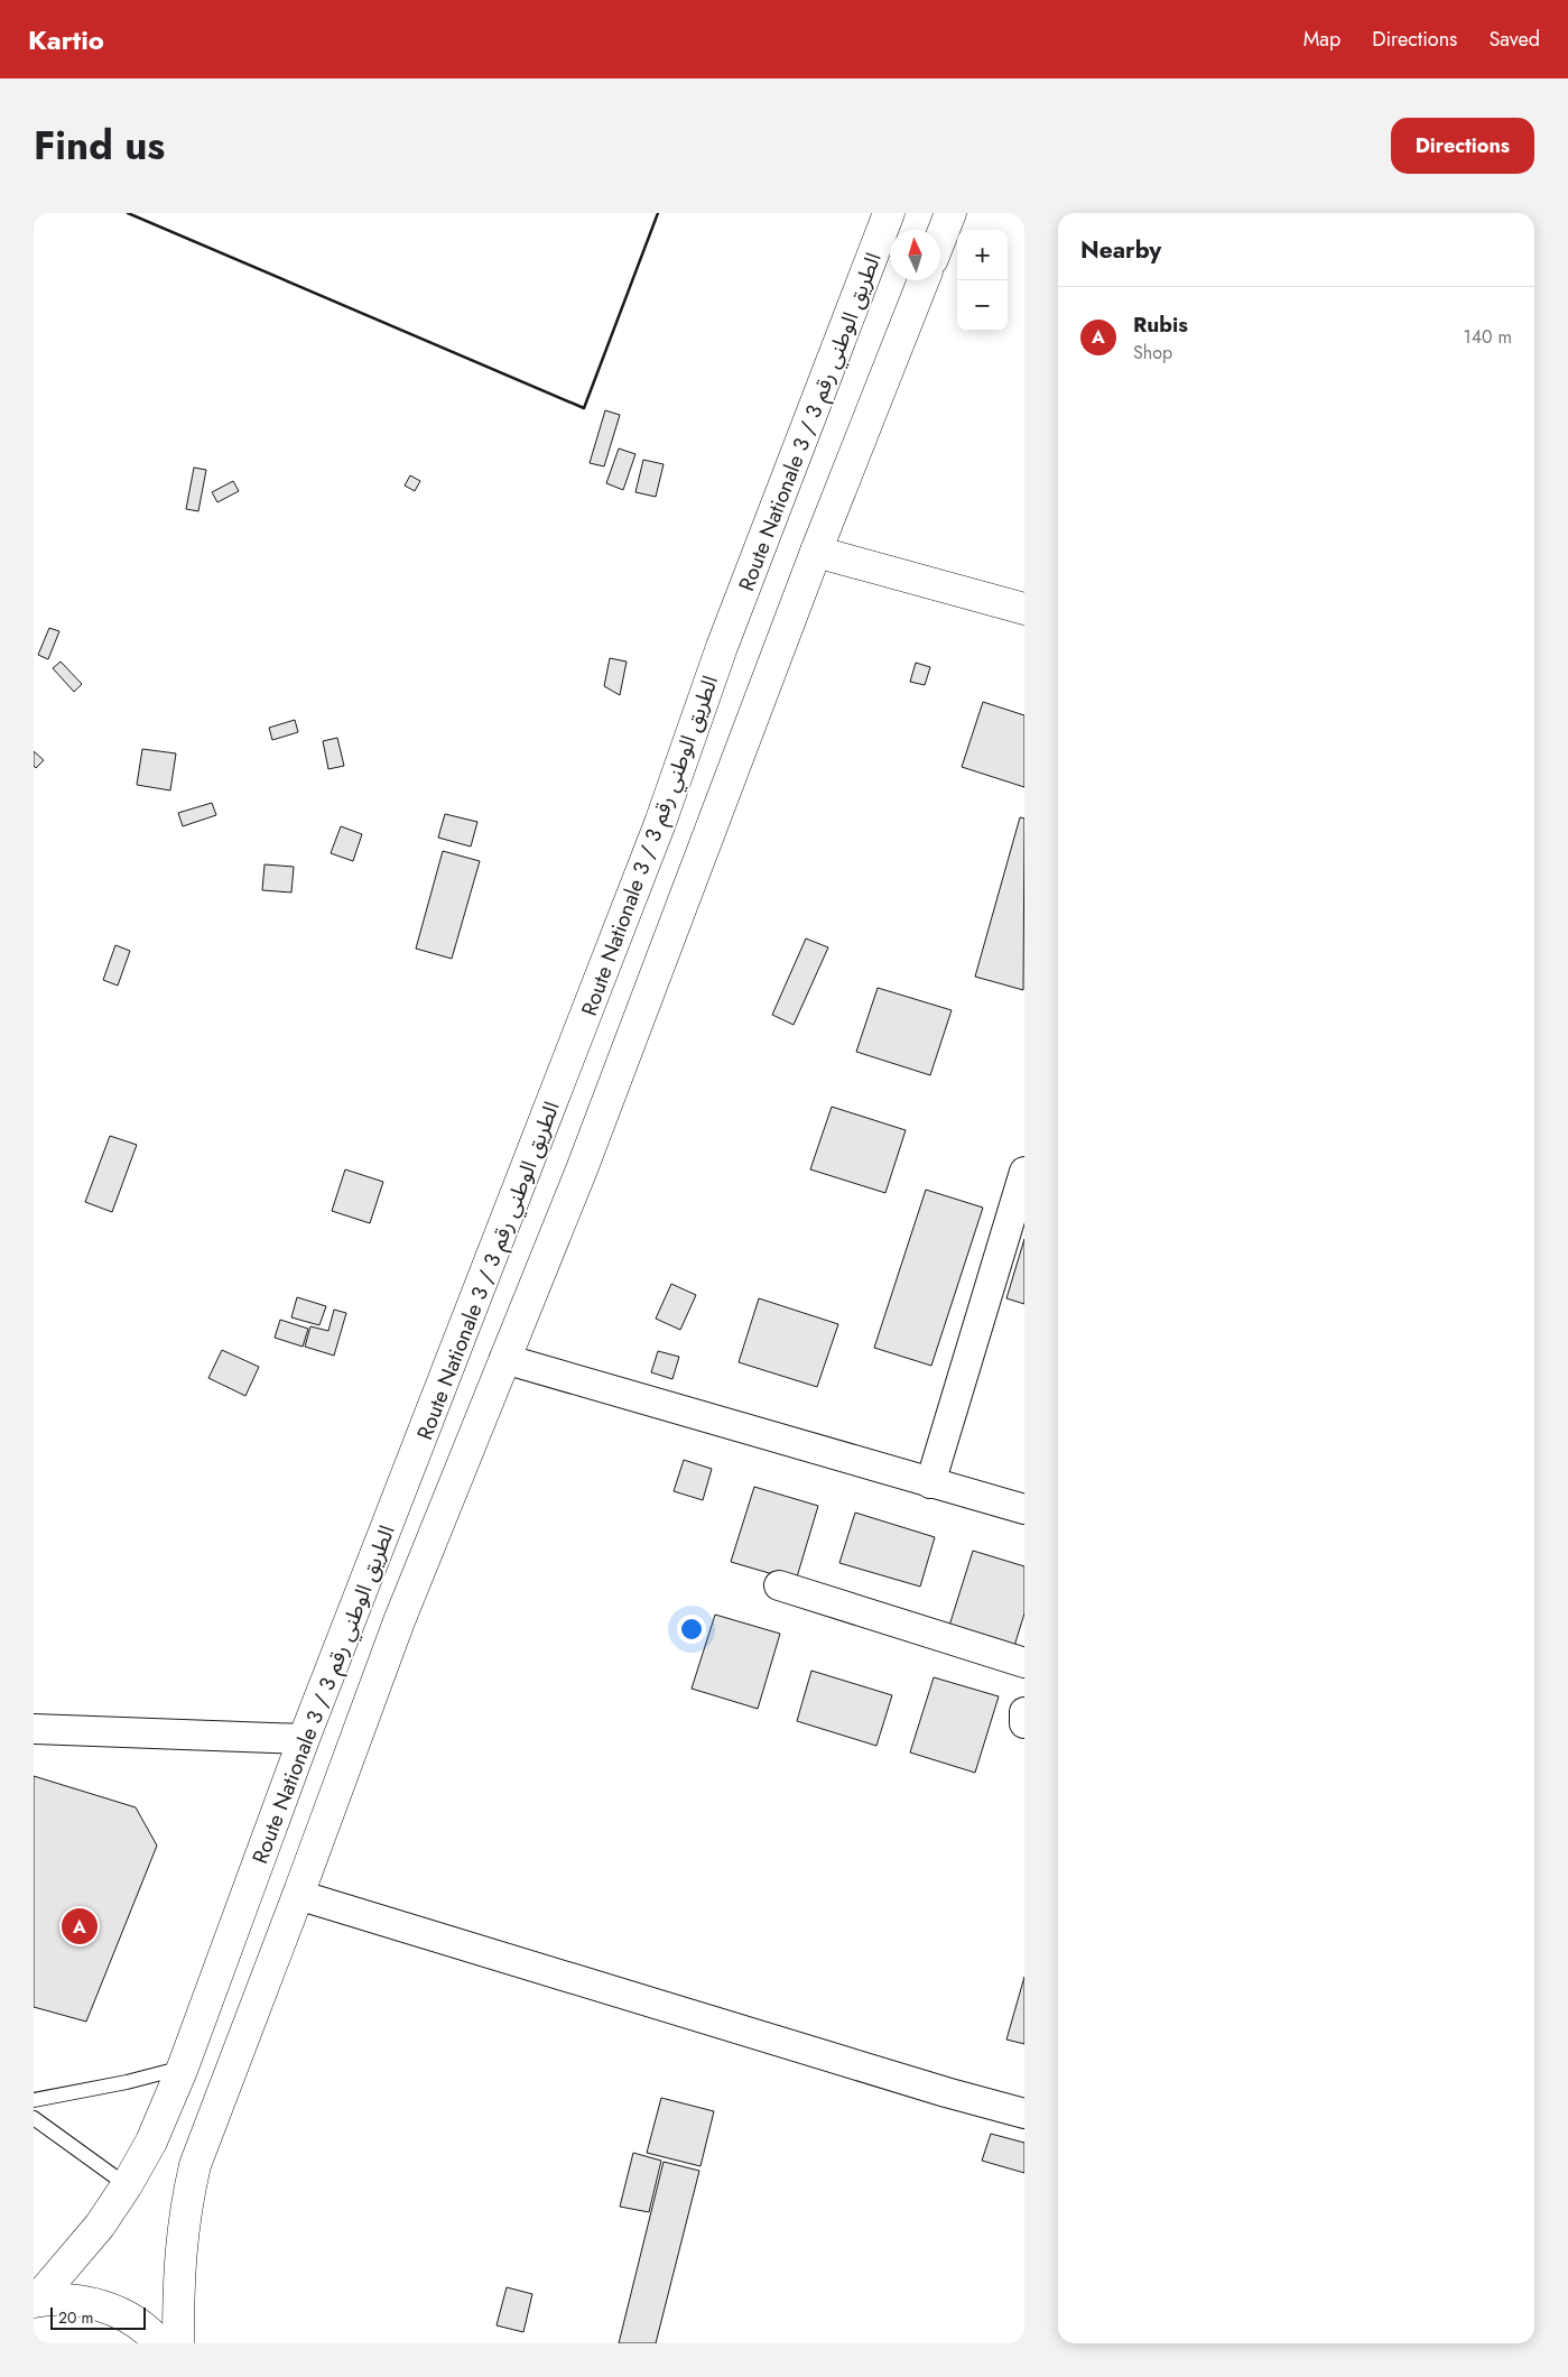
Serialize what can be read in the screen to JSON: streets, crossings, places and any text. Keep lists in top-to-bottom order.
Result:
{
  "streets": {
    "main road": ["Route Nationale 3 / الطريق الوطني رقم 3"]
  },
  "scale_bar": "20 m",
  "north": "top",
  "page": {
    "header": "Kartio",
    "nav": ["Map", "Directions", "Saved"],
    "title": "Find us",
    "buttons": "Directions",
    "heading": "Nearby",
    "map_buttons": ["+", "−"],
    "list": [
      {
        "mark": "A",
        "name": "Rubis",
        "note": "Shop",
        "value": "140 m"
      }
    ],
    "pins": "A",
    "scale": "20 m"
  }
}
